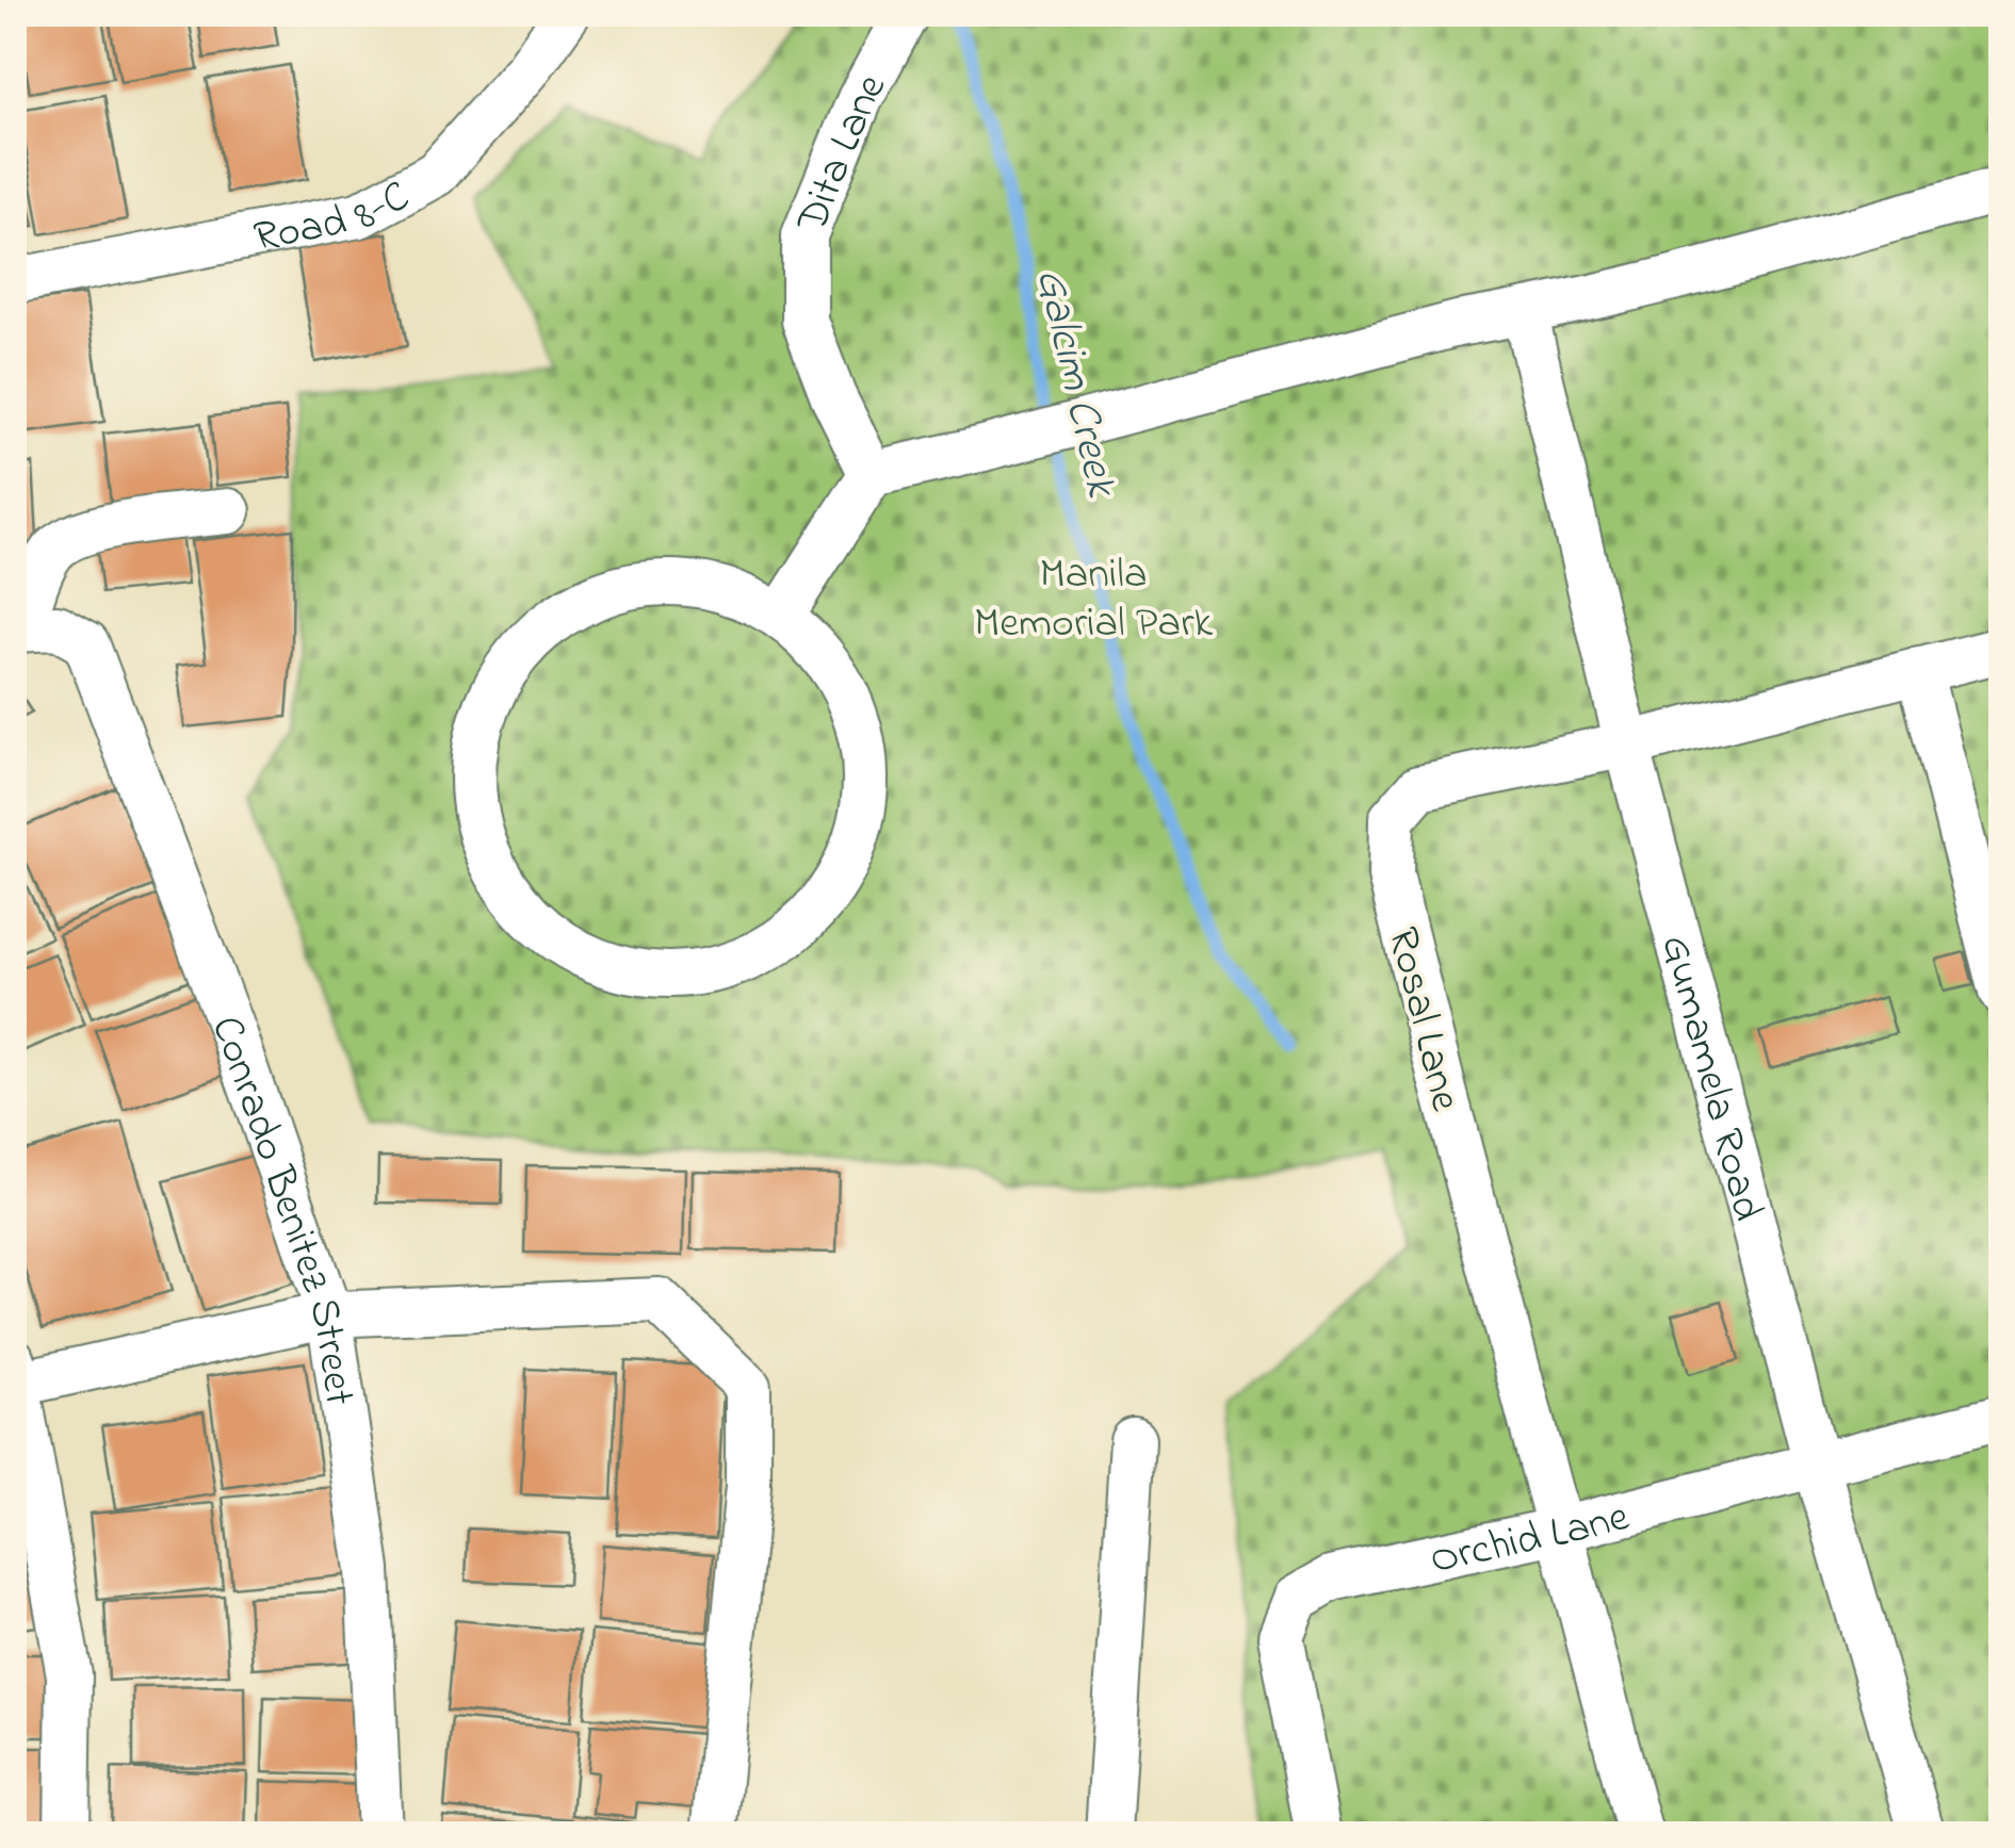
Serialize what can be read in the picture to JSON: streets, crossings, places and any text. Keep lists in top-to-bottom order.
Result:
{
  "streets": {
    "street": [
      "Dita Lane",
      "Road 8-C",
      "Rosal Lane",
      "Gumamela Road",
      "Conrado Benitez Street",
      "Orchid Lane"
    ]
  },
  "crossings": [
    ["Rosal Lane", "Gumamela Road"],
    ["Rosal Lane", "Orchid Lane"],
    ["Gumamela Road", "Orchid Lane"]
  ],
  "water": ["Galcim Creek"],
  "parks": ["Manila Memorial Park"]
}
